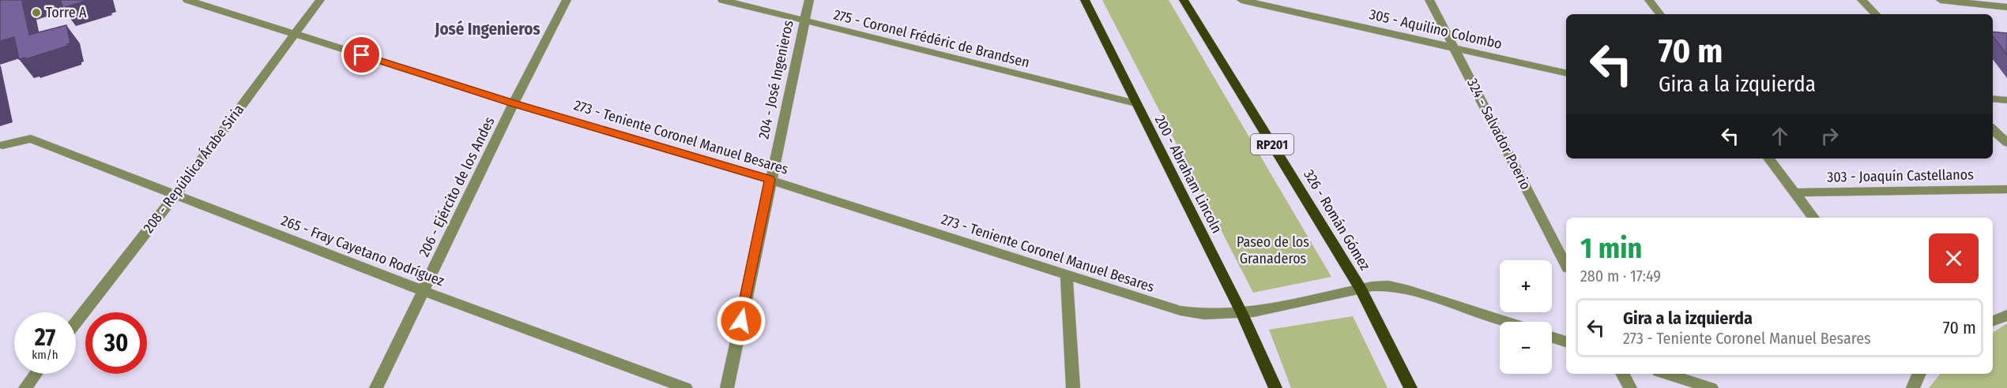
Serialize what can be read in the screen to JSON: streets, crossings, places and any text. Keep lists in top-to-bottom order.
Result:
{
  "streets": {
    "main road": ["RP201", "200 - Abraham Lincoln", "326 - Román Gómez"],
    "street": [
      "305 - Aquilino Colombo",
      "275 - Coronel Frédéric de Brandsen",
      "204 - José Ingenieros",
      "324 - Salvador Poerio",
      "273 - Teniente Coronel Manuel Besares",
      "208 - República Árabe Siria",
      "303 - Joaquín Castellanos",
      "206 - Ejército de los Andes",
      "265 - Fray Cayetano Rodríguez"
    ]
  },
  "crossings": [
    ["305 - Aquilino Colombo", "324 - Salvador Poerio"],
    ["275 - Coronel Frédéric de Brandsen", "204 - José Ingenieros"],
    ["275 - Coronel Frédéric de Brandsen", "200 - Abraham Lincoln"],
    ["204 - José Ingenieros", "273 - Teniente Coronel Manuel Besares"],
    ["273 - Teniente Coronel Manuel Besares", "208 - República Árabe Siria"],
    ["273 - Teniente Coronel Manuel Besares", "200 - Abraham Lincoln"],
    ["273 - Teniente Coronel Manuel Besares", "206 - Ejército de los Andes"],
    ["273 - Teniente Coronel Manuel Besares", "326 - Román Gómez"],
    ["208 - República Árabe Siria", "265 - Fray Cayetano Rodríguez"],
    ["206 - Ejército de los Andes", "265 - Fray Cayetano Rodríguez"]
  ],
  "districts": ["José Ingenieros"],
  "parks": ["Paseo de los Granaderos"],
  "places": ["Torre A"],
  "page": {
    "turn": ["70 m", "Gira a la izquierda"],
    "heading": ["1 min", "280 m · 17:49"],
    "map_buttons": ["+", "−"],
    "list": [
      {
        "name": "Gira a la izquierda",
        "note": "273 - Teniente Coronel Manuel Besares",
        "value": "70 m"
      }
    ],
    "speed": "27 km/h",
    "limit": "30"
  }
}
